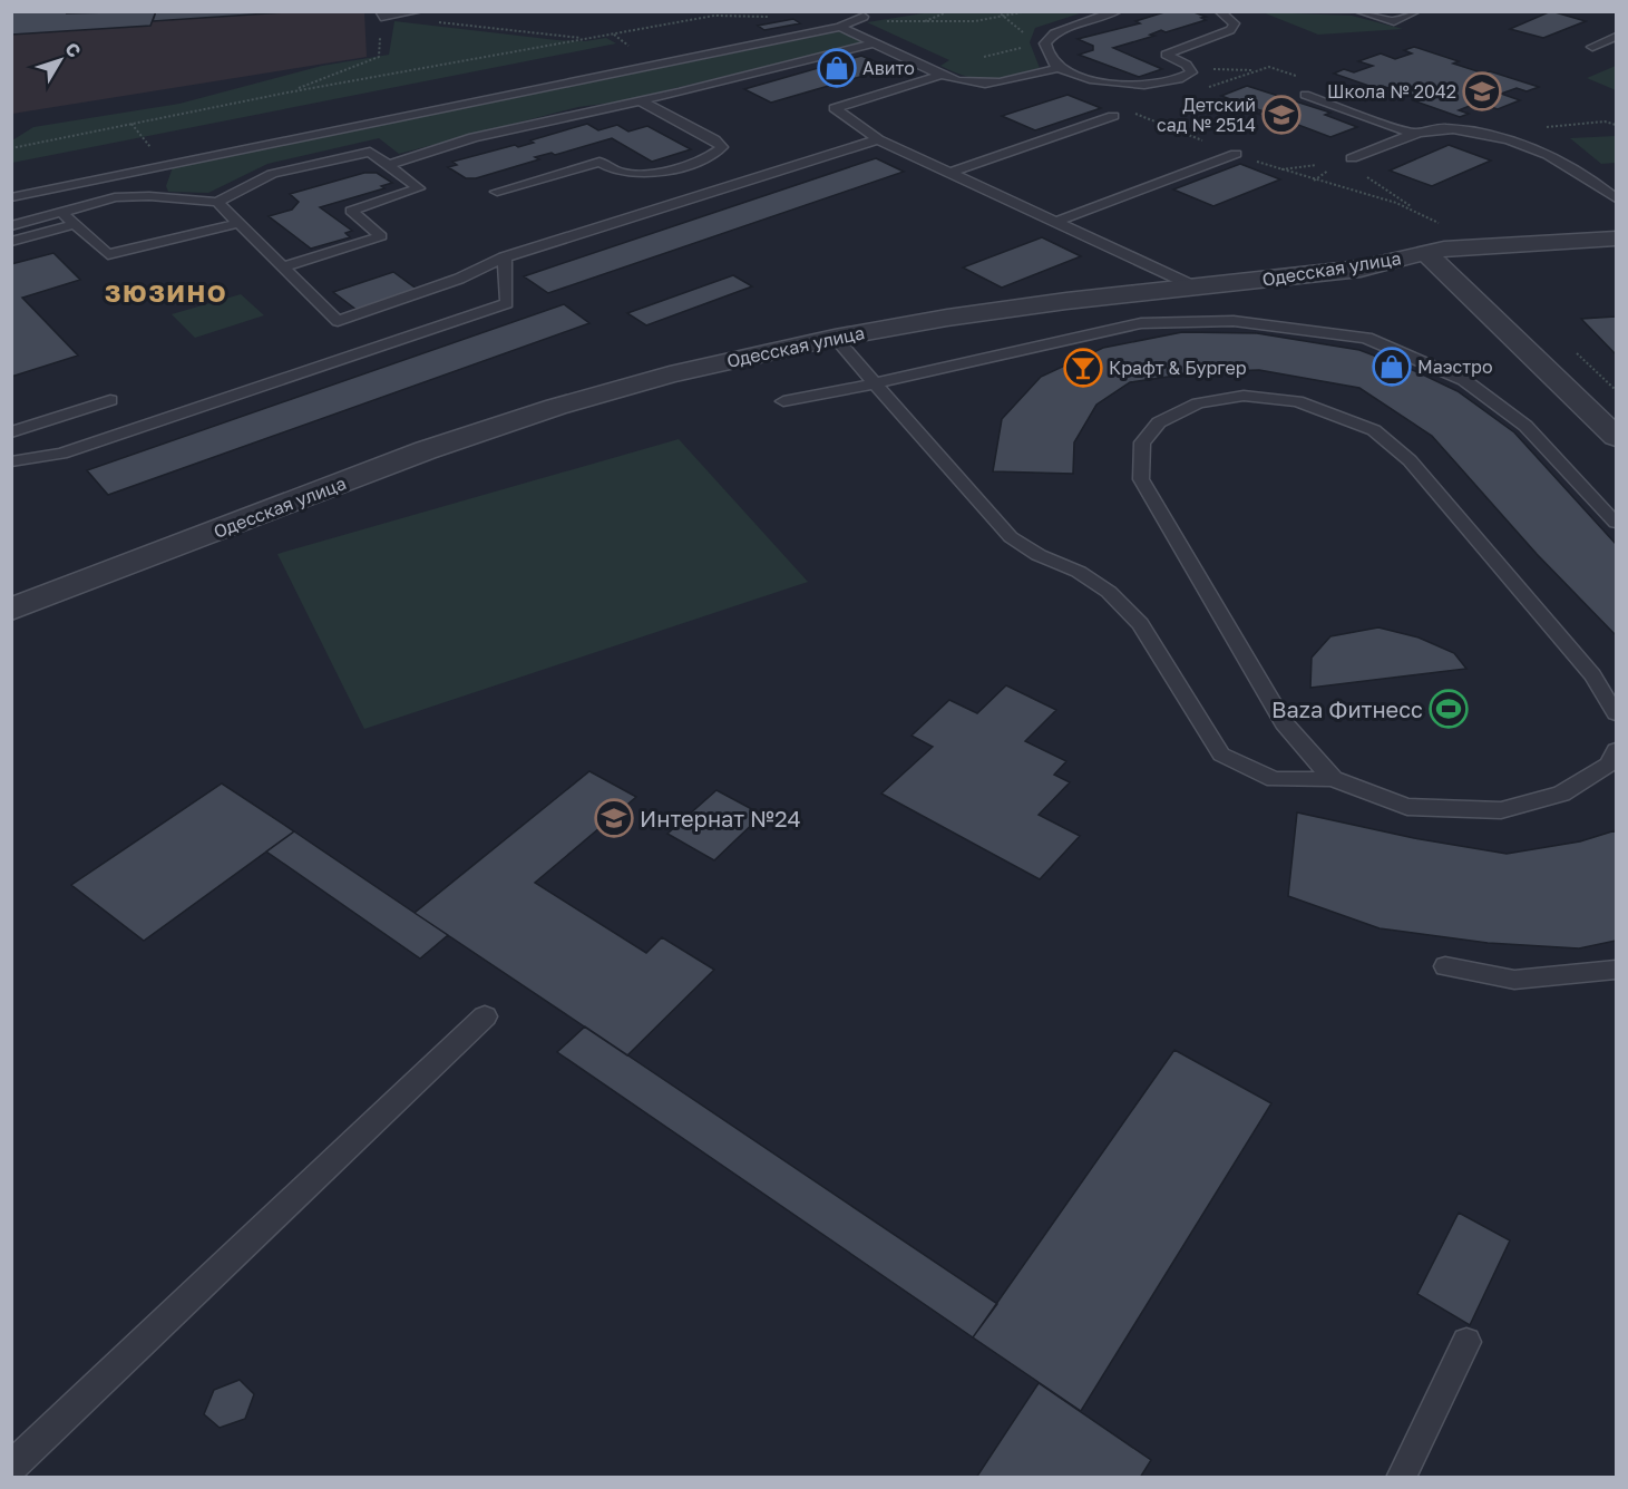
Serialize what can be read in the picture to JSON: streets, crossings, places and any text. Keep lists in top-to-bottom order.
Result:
{
  "streets": {
    "street": ["Одесская улица"]
  },
  "districts": ["ЗЮЗИНО"],
  "places": {
    "shop": ["Авито", "Маэстро"],
    "school or university": ["Школа № 2042", "Детский сад № 2514", "Интернат №24"],
    "bar": ["Крафт & Бургер"],
    "sports": ["Baza Фитнесс"]
  },
  "north": "top right"
}
